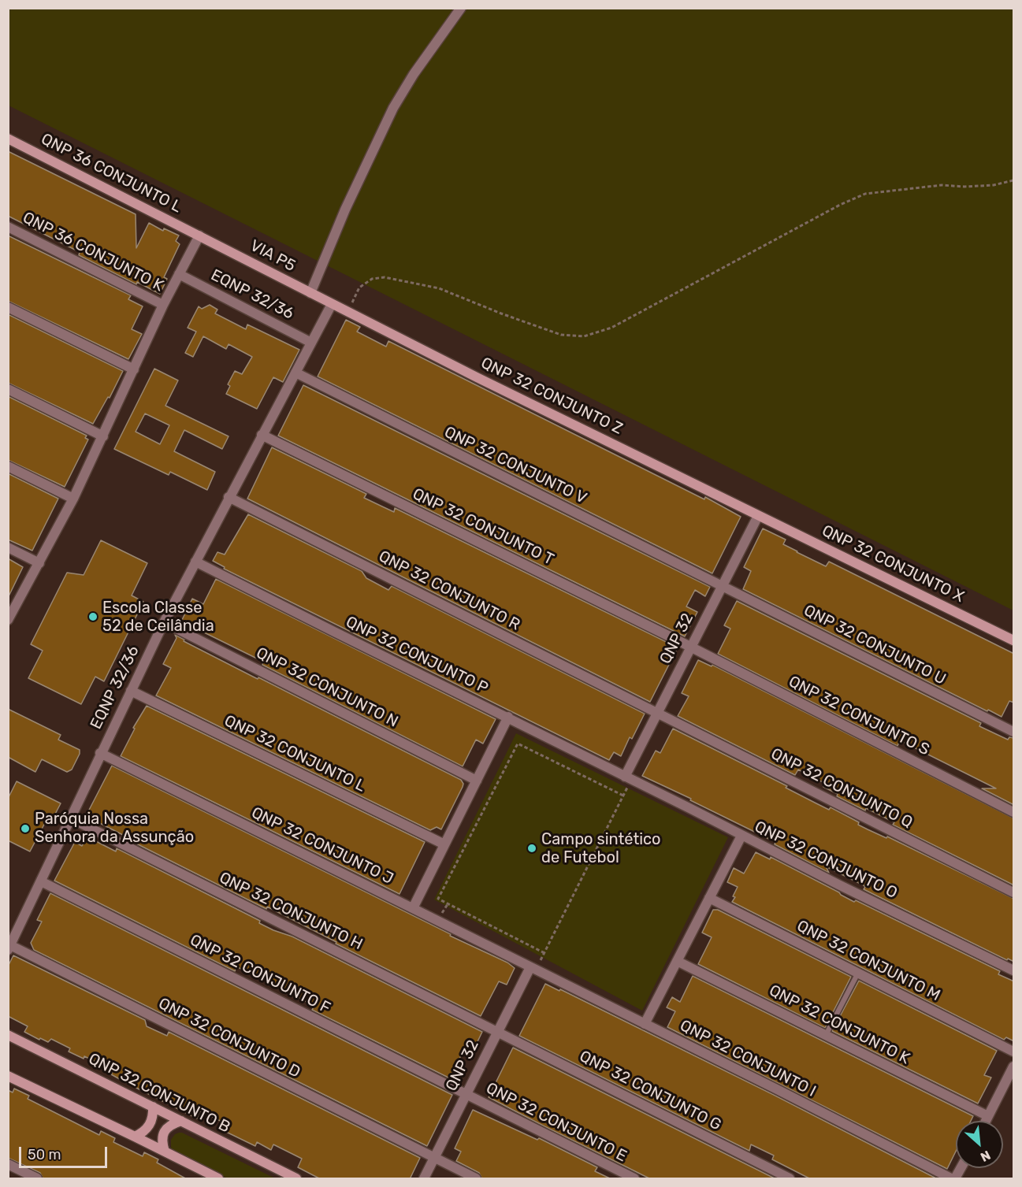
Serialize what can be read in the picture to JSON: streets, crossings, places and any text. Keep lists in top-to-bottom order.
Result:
{
  "streets": {
    "street": [
      "QNP 36 CONJUNTO L",
      "QNP 36 CONJUNTO K",
      "VIA P5",
      "EQNP 32/36",
      "QNP 32 CONJUNTO Z",
      "QNP 32 CONJUNTO V",
      "QNP 32 CONJUNTO T",
      "QNP 32 CONJUNTO X",
      "QNP 32 CONJUNTO R",
      "QNP 32",
      "QNP 32 CONJUNTO U",
      "QNP 32 CONJUNTO P",
      "QNP 32 CONJUNTO N",
      "QNP 32 CONJUNTO S",
      "QNP 32 CONJUNTO L",
      "QNP 32 CONJUNTO Q",
      "QNP 32 CONJUNTO J",
      "QNP 32 CONJUNTO O",
      "QNP 32 CONJUNTO H",
      "QNP 32 CONJUNTO M",
      "QNP 32 CONJUNTO F",
      "QNP 32 CONJUNTO K",
      "QNP 32 CONJUNTO D",
      "QNP 32 CONJUNTO I",
      "QNP 32 CONJUNTO G",
      "QNP 32 CONJUNTO B",
      "QNP 32 CONJUNTO E"
    ]
  },
  "crossings": [
    ["QNP 36 CONJUNTO L", "VIA P5"],
    ["VIA P5", "EQNP 32/36"],
    ["VIA P5", "QNP 32 CONJUNTO Z"],
    ["EQNP 32/36", "QNP 32 CONJUNTO Z"],
    ["EQNP 32/36", "QNP 32 CONJUNTO V"],
    ["EQNP 32/36", "QNP 32 CONJUNTO T"],
    ["EQNP 32/36", "QNP 32 CONJUNTO R"],
    ["EQNP 32/36", "QNP 32 CONJUNTO P"],
    ["EQNP 32/36", "QNP 32 CONJUNTO N"],
    ["EQNP 32/36", "QNP 32 CONJUNTO L"],
    ["EQNP 32/36", "QNP 32 CONJUNTO J"],
    ["EQNP 32/36", "QNP 32 CONJUNTO H"],
    ["EQNP 32/36", "QNP 32 CONJUNTO F"],
    ["EQNP 32/36", "QNP 32 CONJUNTO D"],
    ["QNP 32 CONJUNTO Z", "QNP 32 CONJUNTO X"],
    ["QNP 32 CONJUNTO Z", "QNP 32"],
    ["QNP 32 CONJUNTO V", "QNP 32"],
    ["QNP 32 CONJUNTO V", "QNP 32 CONJUNTO U"],
    ["QNP 32 CONJUNTO T", "QNP 32"],
    ["QNP 32 CONJUNTO T", "QNP 32 CONJUNTO S"],
    ["QNP 32 CONJUNTO X", "QNP 32"],
    ["QNP 32 CONJUNTO R", "QNP 32"],
    ["QNP 32 CONJUNTO R", "QNP 32 CONJUNTO Q"],
    ["QNP 32", "QNP 32 CONJUNTO U"],
    ["QNP 32", "QNP 32 CONJUNTO P"],
    ["QNP 32", "QNP 32 CONJUNTO S"],
    ["QNP 32", "QNP 32 CONJUNTO Q"],
    ["QNP 32", "QNP 32 CONJUNTO J"],
    ["QNP 32", "QNP 32 CONJUNTO O"],
    ["QNP 32", "QNP 32 CONJUNTO H"],
    ["QNP 32", "QNP 32 CONJUNTO F"],
    ["QNP 32", "QNP 32 CONJUNTO D"],
    ["QNP 32", "QNP 32 CONJUNTO I"],
    ["QNP 32", "QNP 32 CONJUNTO G"],
    ["QNP 32", "QNP 32 CONJUNTO E"],
    ["QNP 32 CONJUNTO P", "QNP 32 CONJUNTO O"],
    ["QNP 32 CONJUNTO J", "QNP 32 CONJUNTO I"],
    ["QNP 32 CONJUNTO H", "QNP 32 CONJUNTO G"],
    ["QNP 32 CONJUNTO F", "QNP 32 CONJUNTO E"]
  ],
  "places": ["Escola Classe 52 de Ceilândia", "Paróquia Nossa Senhora da Assunção", "Campo sintético de Futebol"],
  "scale_bar": "50 m",
  "north": "bottom right"
}
